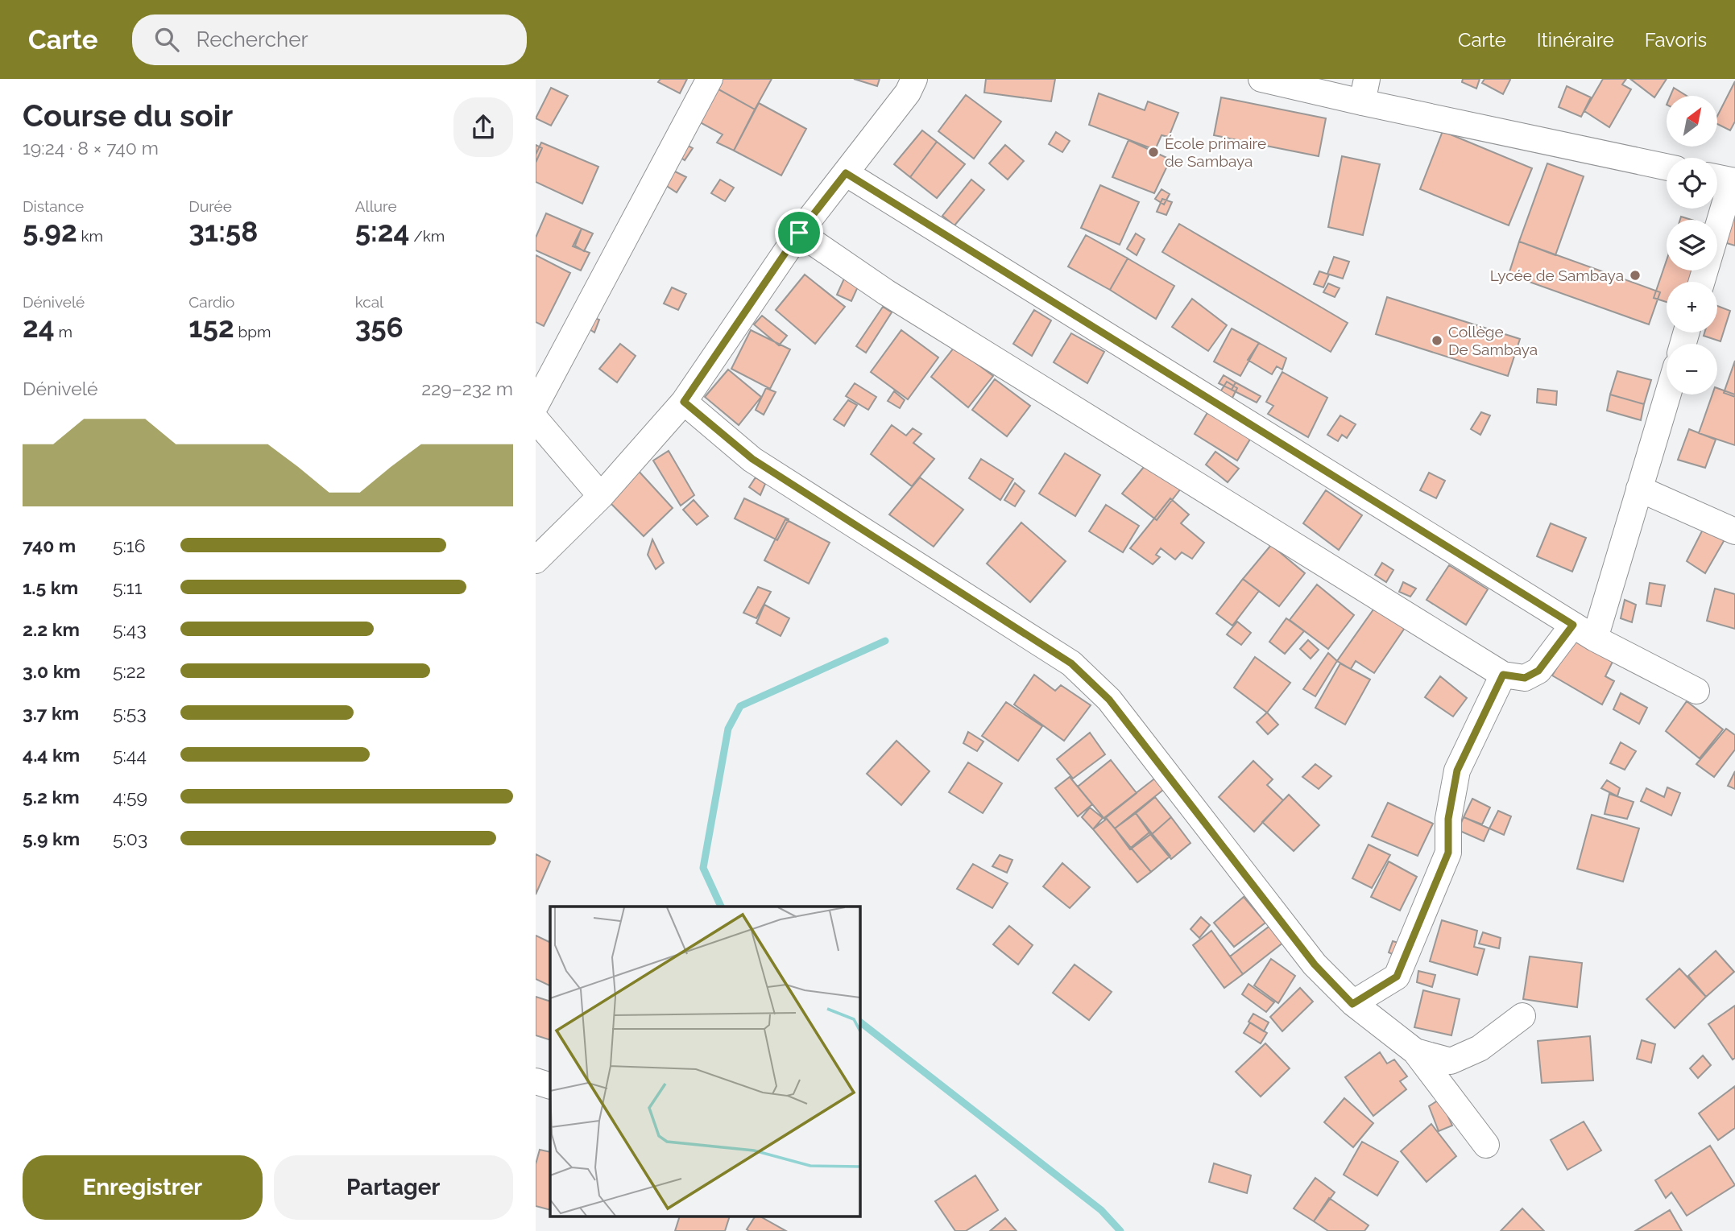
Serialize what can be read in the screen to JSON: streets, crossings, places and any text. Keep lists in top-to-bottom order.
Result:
{
  "places": ["École primaire de Sambaya", "Lycée de Sambaya", "Collège De Sambaya"],
  "north": "top right",
  "page": {
    "header": "Carte",
    "search": "Rechercher",
    "nav": ["Carte", "Itinéraire", "Favoris"],
    "heading": ["Course du soir", "19:24 · 8 × 740 m"],
    "map_buttons": ["+", "−"],
    "stats": [
      ["Distance", "5.92 km"],
      ["Durée", "31:58"],
      ["Allure", "5:24 /km"],
      ["Dénivelé", "24 m"],
      ["Cardio", "152 bpm"],
      ["kcal", "356"]
    ],
    "chart": ["Dénivelé", "229–232 m"],
    "list": [
      {
        "name": "740 m",
        "note": "5:16"
      },
      {
        "name": "1.5 km",
        "note": "5:11"
      },
      {
        "name": "2.2 km",
        "note": "5:43"
      },
      {
        "name": "3.0 km",
        "note": "5:22"
      },
      {
        "name": "3.7 km",
        "note": "5:53"
      },
      {
        "name": "4.4 km",
        "note": "5:44"
      },
      {
        "name": "5.2 km",
        "note": "4:59"
      },
      {
        "name": "5.9 km",
        "note": "5:03"
      }
    ],
    "buttons": ["Enregistrer", "Partager"]
  }
}
